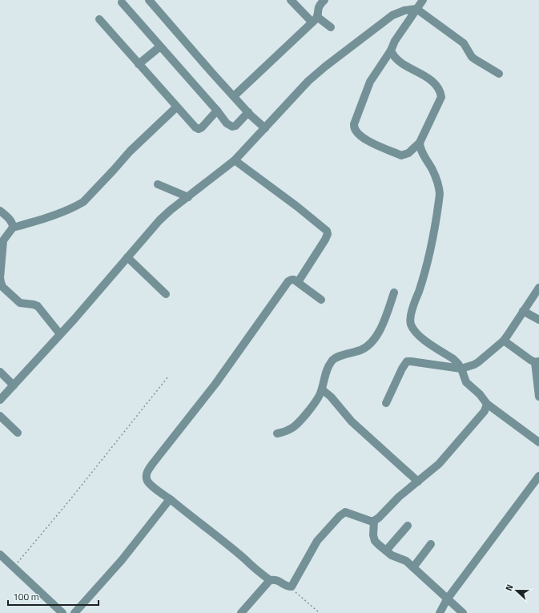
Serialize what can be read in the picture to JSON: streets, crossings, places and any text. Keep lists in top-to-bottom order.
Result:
{
  "scale_bar": "100 m",
  "north": "left"
}
